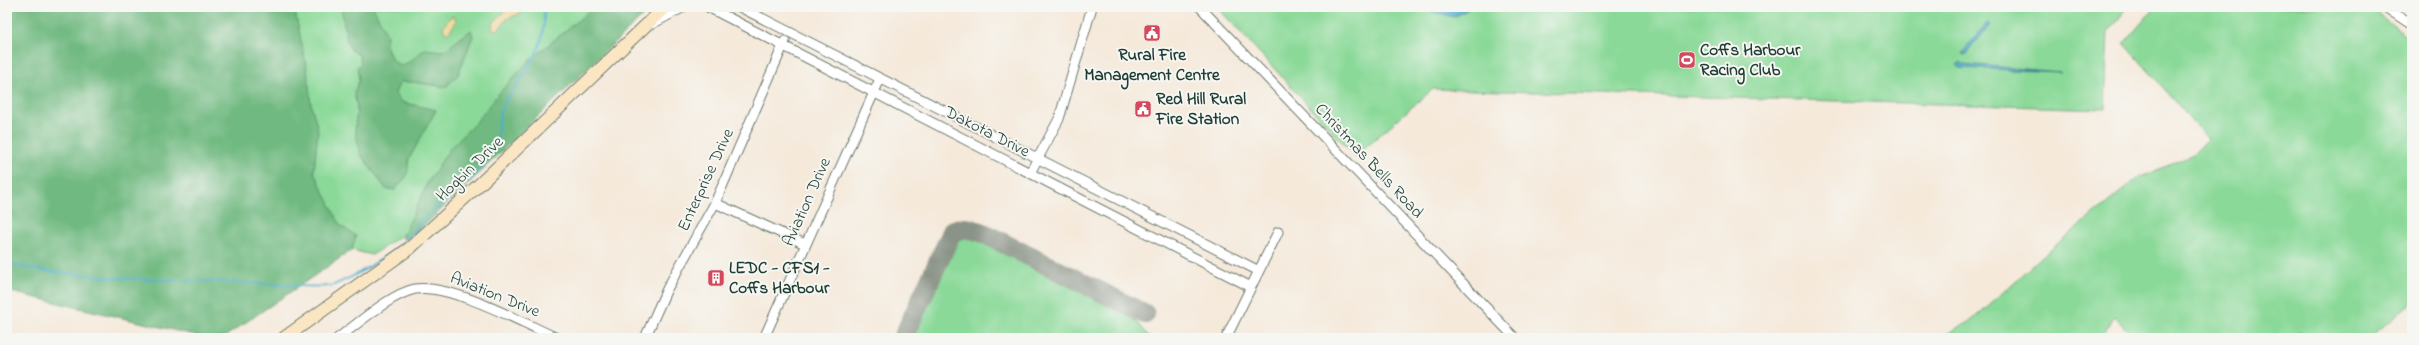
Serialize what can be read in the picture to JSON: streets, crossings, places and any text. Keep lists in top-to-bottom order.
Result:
{
  "streets": {
    "main road": ["Hogbin Drive"],
    "street": [
      "Dakota Drive",
      "Christmas Bells Road",
      "Enterprise Drive",
      "Aviation Drive"
    ]
  },
  "crossings": [
    ["Dakota Drive", "Enterprise Drive"],
    ["Dakota Drive", "Aviation Drive"]
  ],
  "places": {
    "public building": ["Rural Fire Management Centre", "Red Hill Rural Fire Station"],
    "sports": ["Coffs Harbour Racing Club"],
    "building": ["LEDC - CFS1 - Coffs Harbour"]
  }
}
